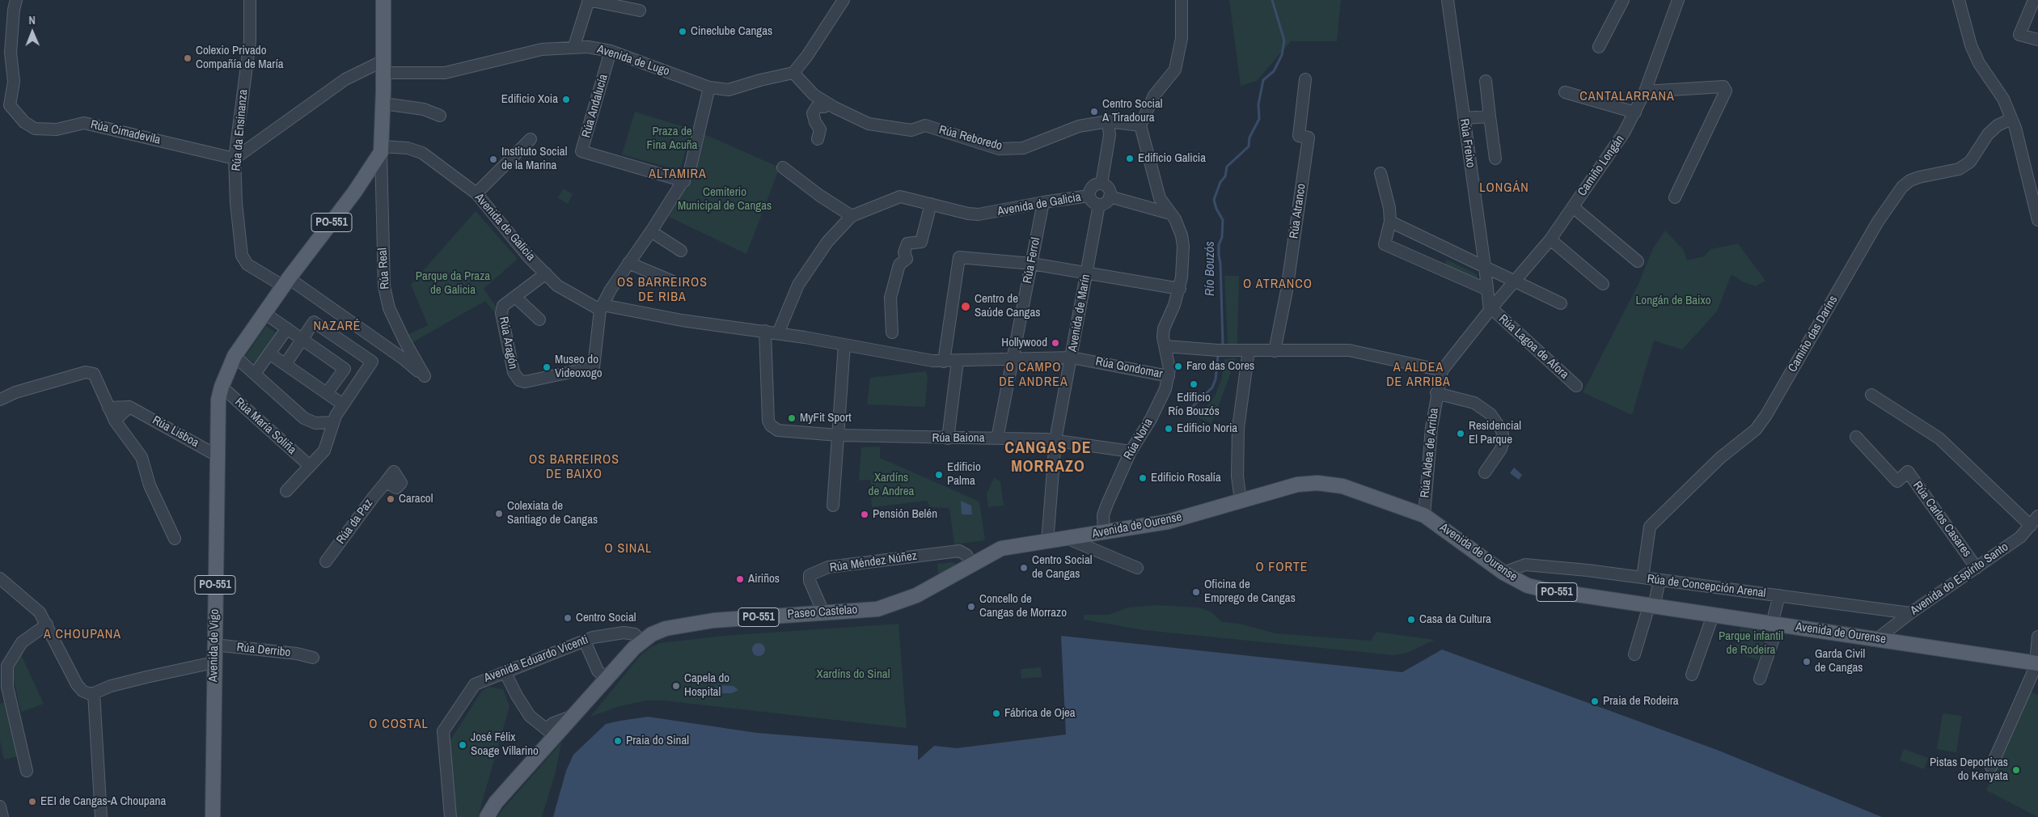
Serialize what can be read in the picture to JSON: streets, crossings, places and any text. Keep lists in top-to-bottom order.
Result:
{
  "streets": {
    "main road": [
      "PO-551",
      "Avenida de Ourense",
      "Paseo Castelao",
      "Avenida de Vigo"
    ],
    "street": [
      "Avenida de Lugo",
      "Rúa Andalucía",
      "Rúa da Ensinanza",
      "Rúa Cimadevila",
      "Rúa Reboredo",
      "Rúa Freixo",
      "Camiño Longán",
      "Avenida de Galicia",
      "Rúa Atranco",
      "Rúa Ferrol",
      "Rúa Real",
      "Avenida de Marín",
      "Camiño das Daríns",
      "Rúa Aragón",
      "Rúa Lagoa de Afora",
      "Rúa Gondomar",
      "Rúa María Soliña",
      "Rúa Lisboa",
      "Rúa Baiona",
      "Rúa Noria",
      "Rúa Aldea de Arriba",
      "Rúa Carlos Casares",
      "Rúa da Paz",
      "Rúa Méndez Núñez",
      "Avenida do Espírito Santo",
      "Rúa de Concepción Arenal",
      "Rúa Derribo",
      "Avenida Eduardo Vicenti"
    ]
  },
  "crossings": [
    ["Avenida de Lugo", "Rúa Andalucía"],
    ["Avenida de Lugo", "Rúa Reboredo"],
    ["Rúa da Ensinanza", "Rúa Cimadevila"],
    ["Rúa da Ensinanza", "PO-551"],
    ["Rúa da Ensinanza", "Rúa Real"],
    ["Rúa Freixo", "Camiño Longán"],
    ["Rúa Freixo", "Rúa Lagoa de Afora"],
    ["Rúa Freixo", "Rúa Aldea de Arriba"],
    ["Camiño Longán", "Rúa Lagoa de Afora"],
    ["Camiño Longán", "Rúa Aldea de Arriba"],
    ["Avenida de Galicia", "PO-551"],
    ["Avenida de Galicia", "Rúa Ferrol"],
    ["Avenida de Galicia", "Rúa Real"],
    ["Avenida de Galicia", "Avenida de Marín"],
    ["Avenida de Galicia", "Rúa Aragón"],
    ["Avenida de Galicia", "Rúa Gondomar"],
    ["Avenida de Galicia", "Rúa Baiona"],
    ["PO-551", "Rúa Real"],
    ["PO-551", "Paseo Castelao"],
    ["PO-551", "Avenida de Vigo"],
    ["Rúa Ferrol", "Rúa Gondomar"],
    ["Rúa Ferrol", "Rúa Baiona"],
    ["Avenida de Marín", "Rúa Gondomar"],
    ["Avenida de Marín", "Rúa Baiona"],
    ["Avenida de Marín", "Avenida de Ourense"],
    ["Avenida de Marín", "Paseo Castelao"],
    ["Camiño das Daríns", "Rúa de Concepción Arenal"],
    ["Rúa Lagoa de Afora", "Rúa Aldea de Arriba"],
    ["Rúa Gondomar", "Rúa Noria"],
    ["Rúa María Soliña", "Avenida de Vigo"],
    ["Rúa Lisboa", "Avenida de Vigo"],
    ["Rúa Baiona", "Rúa Noria"],
    ["Rúa Noria", "Avenida de Ourense"],
    ["Rúa Aldea de Arriba", "Avenida de Ourense"],
    ["Rúa Carlos Casares", "Avenida do Espírito Santo"],
    ["Avenida de Ourense", "Avenida do Espírito Santo"],
    ["Avenida de Ourense", "Rúa de Concepción Arenal"],
    ["Avenida de Ourense", "Paseo Castelao"],
    ["Rúa Méndez Núñez", "Paseo Castelao"],
    ["Avenida do Espírito Santo", "Rúa de Concepción Arenal"],
    ["Paseo Castelao", "Avenida Eduardo Vicenti"],
    ["Avenida de Vigo", "Rúa Derribo"]
  ],
  "districts": [
    "CANTALARRANA",
    "ALTAMIRA",
    "LONGÁN",
    "OS BARREIROS DE RIBA",
    "O ATRANCO",
    "NAZARÉ",
    "O CAMPO DE ANDREA",
    "A ALDEA DE ARRIBA",
    "CANGAS DE MORRAZO",
    "OS BARREIROS DE BAIXO",
    "O SINAL",
    "O FORTE",
    "A CHOUPANA",
    "O COSTAL"
  ],
  "water": ["Río Bouzós"],
  "parks": [
    "Praza de Fina Acuña",
    "Cemiterio Municipal de Cangas",
    "Parque da Praza de Galicia",
    "Longán de Baixo",
    "Xardíns de Andrea",
    "Parque infantil de Rodeira",
    "Xardíns do Sinal"
  ],
  "places": [
    "Cineclube Cangas",
    "Colexio Privado Compañía de María",
    "Edificio Xoia",
    "Centro Social A Tiradoura",
    "Edificio Galicia",
    "Instituto Social de la Marina",
    "Centro de Saúde Cangas",
    "Hollywood",
    "Faro das Cores",
    "Museo do Videoxogo",
    "Edificio Río Bouzós",
    "MyFit Sport",
    "Edificio Noria",
    "Residencial El Parque",
    "Edificio Palma",
    "Edificio Rosalía",
    "Caracol",
    "Colexiata de Santiago de Cangas",
    "Pensión Belén",
    "Centro Social de Cangas",
    "Airiños",
    "Oficina de Emprego de Cangas",
    "Concello de Cangas de Morrazo",
    "Centro Social",
    "Casa da Cultura",
    "Garda Civil de Cangas",
    "Capela do Hospital",
    "Praia de Rodeira",
    "Fábrica de Ojea",
    "Praia do Sinal",
    "José Félix Soage Villarino",
    "Pistas Deportivas do Kenyata",
    "EEI de Cangas-A Choupana"
  ],
  "north": "top"
}
